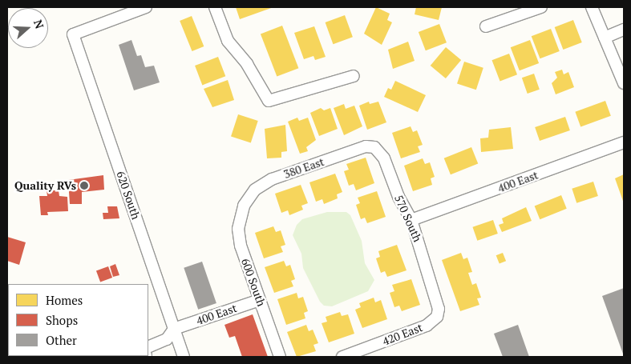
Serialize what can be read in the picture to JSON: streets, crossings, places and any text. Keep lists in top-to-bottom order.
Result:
{
  "streets": {
    "street": [
      "380 East",
      "400 East",
      "620 South",
      "570 South",
      "600 South",
      "420 East"
    ]
  },
  "crossings": [
    ["380 East", "570 South"],
    ["380 East", "600 South"],
    ["400 East", "620 South"],
    ["400 East", "570 South"],
    ["400 East", "600 South"],
    ["570 South", "420 East"]
  ],
  "places": ["Quality RVs"],
  "legend": ["Homes", "Shops", "Other"],
  "north": "right"
}
